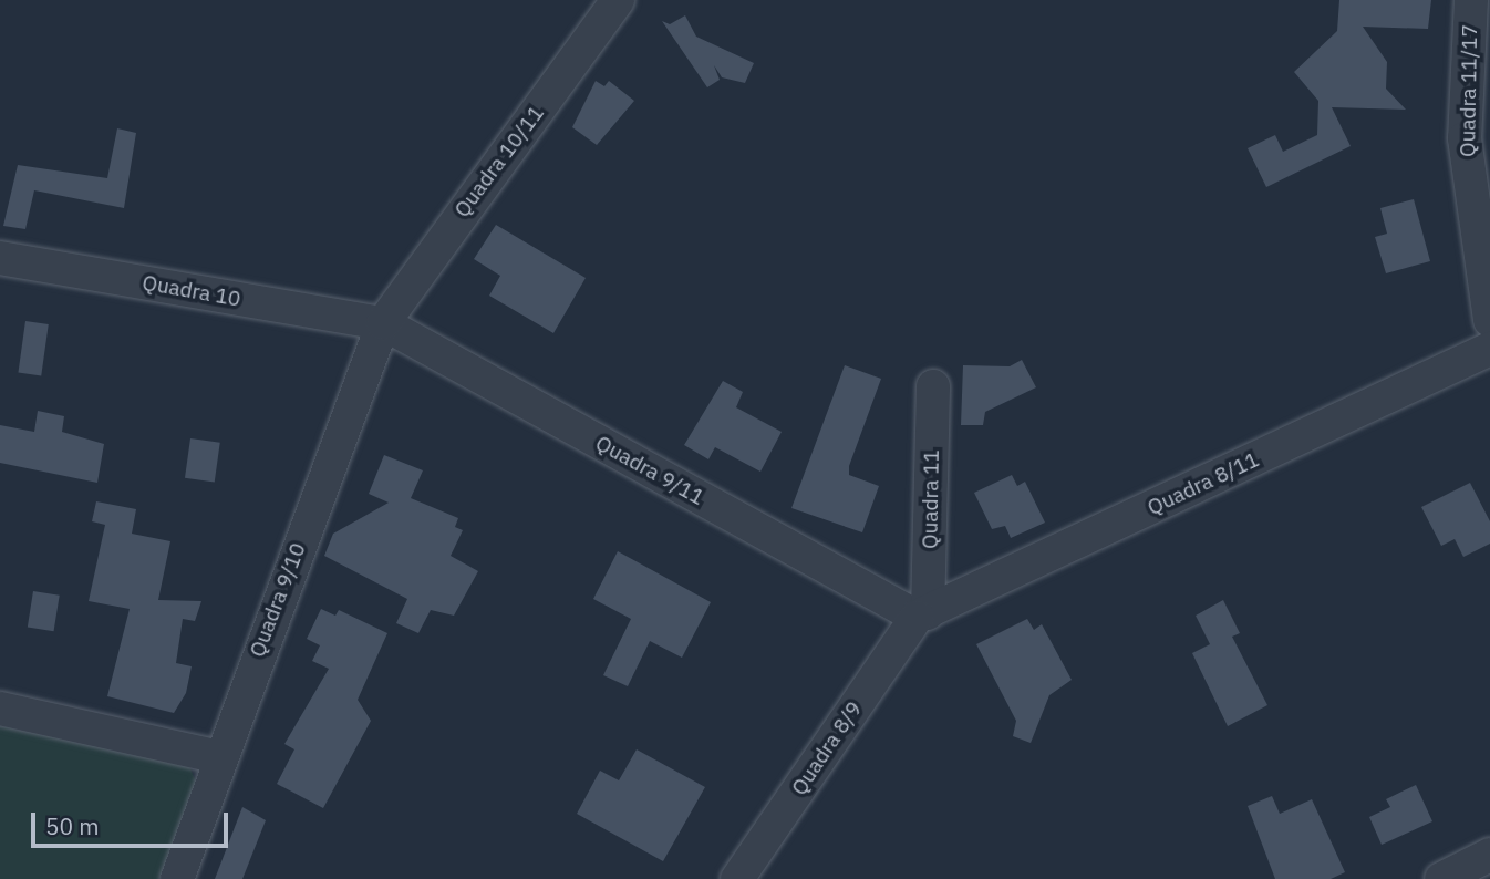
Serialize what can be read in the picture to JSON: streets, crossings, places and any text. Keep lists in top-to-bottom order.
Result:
{
  "streets": {
    "street": [
      "Quadra 11/17",
      "Quadra 10/11",
      "Quadra 10",
      "Quadra 9/11",
      "Quadra 8/11",
      "Quadra 11",
      "Quadra 9/10",
      "Quadra 8/9"
    ]
  },
  "crossings": [
    ["Quadra 10/11", "Quadra 10"],
    ["Quadra 10/11", "Quadra 9/11"],
    ["Quadra 10/11", "Quadra 9/10"],
    ["Quadra 10", "Quadra 9/11"],
    ["Quadra 10", "Quadra 9/10"],
    ["Quadra 9/11", "Quadra 8/11"],
    ["Quadra 9/11", "Quadra 11"],
    ["Quadra 9/11", "Quadra 9/10"],
    ["Quadra 9/11", "Quadra 8/9"],
    ["Quadra 8/11", "Quadra 11"],
    ["Quadra 8/11", "Quadra 8/9"],
    ["Quadra 11", "Quadra 8/9"]
  ],
  "scale_bar": "50 m"
}
